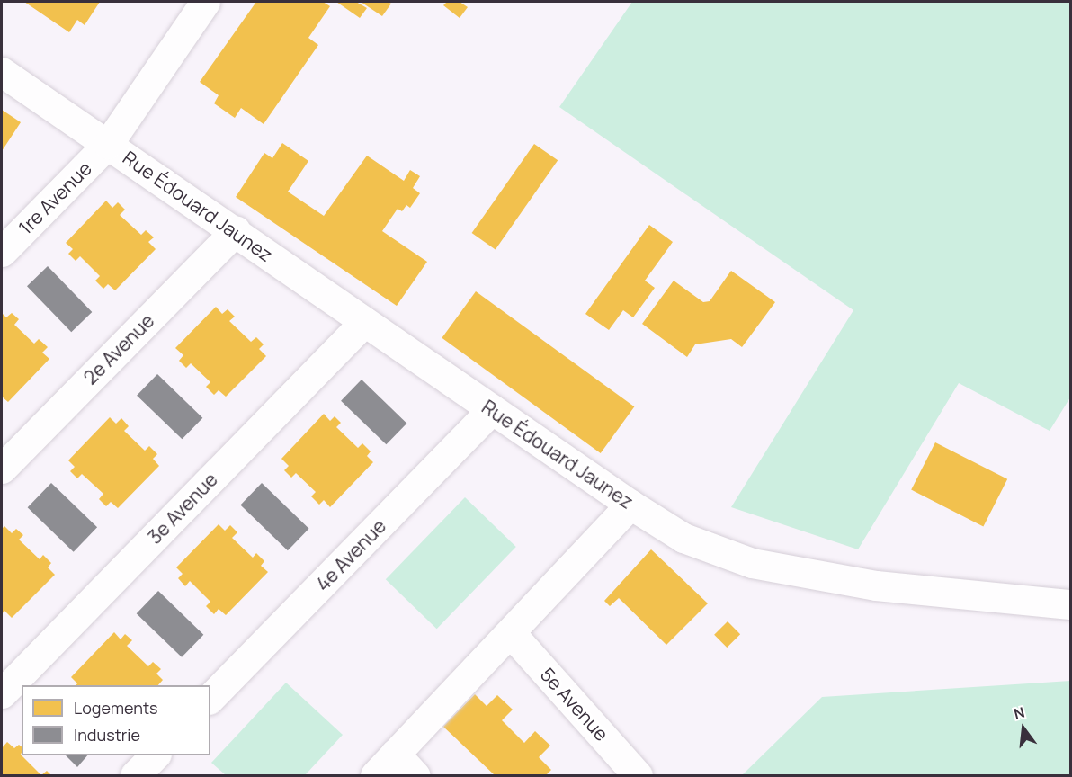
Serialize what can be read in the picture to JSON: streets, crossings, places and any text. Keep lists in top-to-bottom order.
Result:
{
  "streets": {
    "street": [
      "1re Avenue",
      "Rue Édouard Jaunez",
      "2e Avenue",
      "3e Avenue",
      "4e Avenue",
      "5e Avenue"
    ]
  },
  "crossings": [
    ["1re Avenue", "Rue Édouard Jaunez"],
    ["Rue Édouard Jaunez", "2e Avenue"],
    ["Rue Édouard Jaunez", "3e Avenue"],
    ["Rue Édouard Jaunez", "4e Avenue"]
  ],
  "legend": ["Logements", "Industrie"],
  "north": "top"
}
